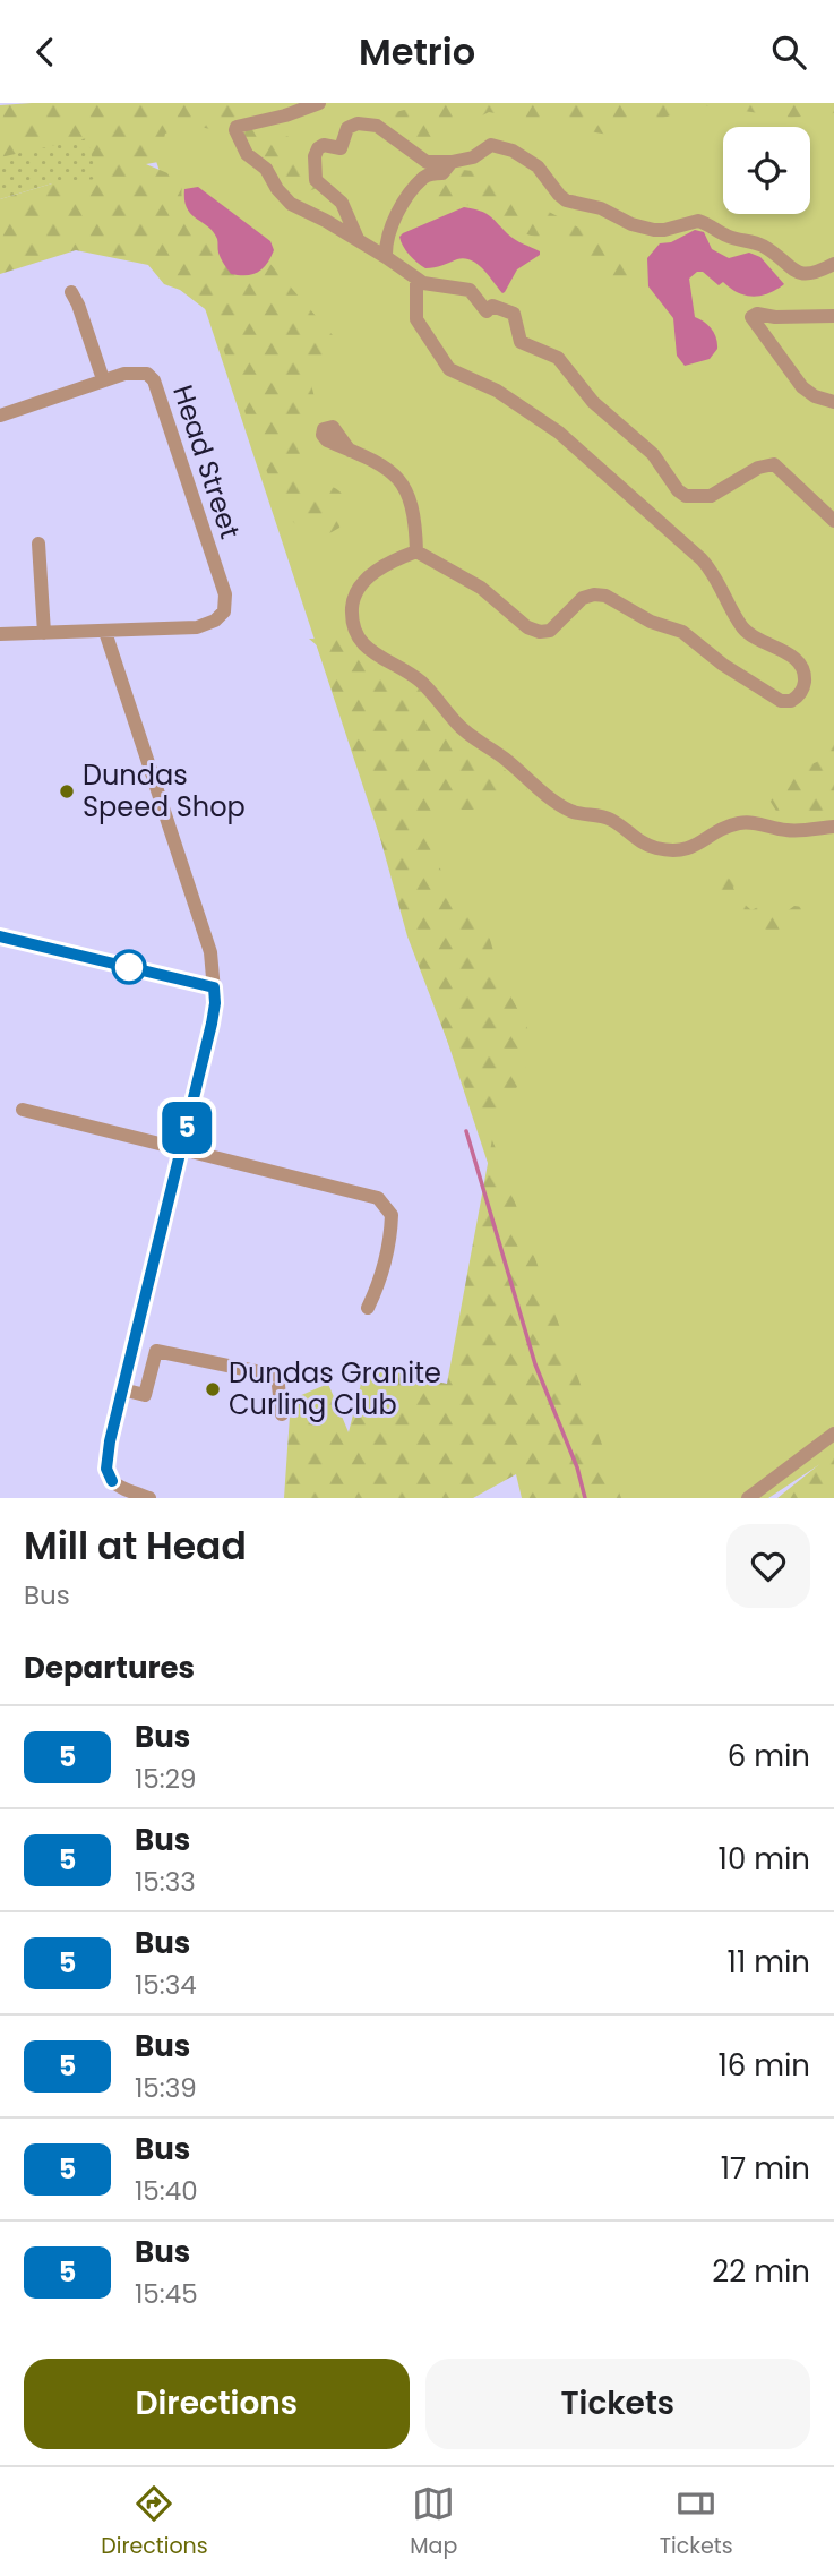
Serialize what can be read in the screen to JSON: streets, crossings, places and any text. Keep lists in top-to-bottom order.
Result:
{
  "streets": {
    "street": ["Head Street"]
  },
  "places": ["Dundas Speed Shop", "Dundas Granite Curling Club"],
  "lines": ["bus line 5"],
  "page": {
    "header": "Metrio",
    "on_map": "5",
    "heading": [
      ["Mill at Head", "Bus"],
      "Departures"
    ],
    "list": [
      {
        "mark": "5",
        "name": "Bus",
        "note": "15:29",
        "value": "6 min"
      },
      {
        "mark": "5",
        "name": "Bus",
        "note": "15:33",
        "value": "10 min"
      },
      {
        "mark": "5",
        "name": "Bus",
        "note": "15:34",
        "value": "11 min"
      },
      {
        "mark": "5",
        "name": "Bus",
        "note": "15:39",
        "value": "16 min"
      },
      {
        "mark": "5",
        "name": "Bus",
        "note": "15:40",
        "value": "17 min"
      },
      {
        "mark": "5",
        "name": "Bus",
        "note": "15:45",
        "value": "22 min"
      }
    ],
    "buttons": ["Directions", "Tickets"],
    "tabs": ["Directions", "Map", "Tickets"]
  }
}
